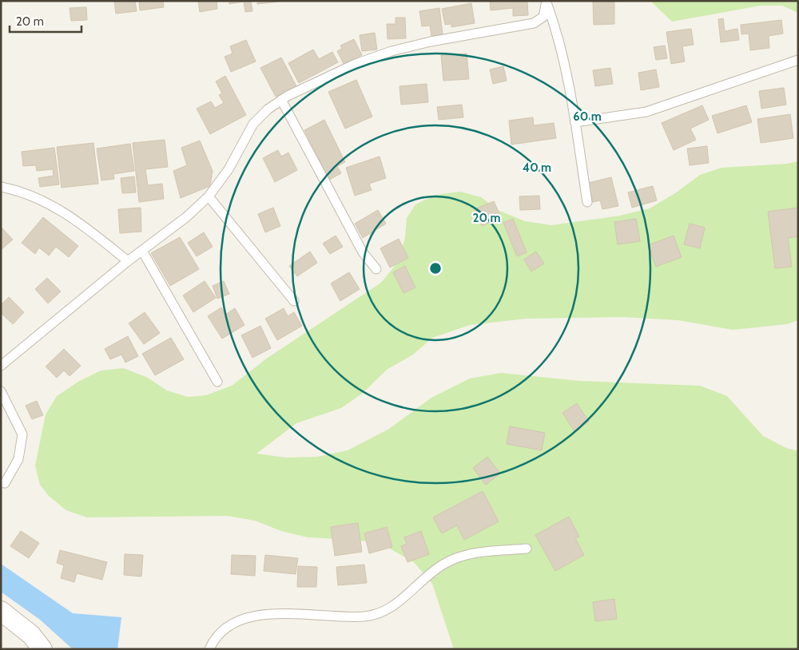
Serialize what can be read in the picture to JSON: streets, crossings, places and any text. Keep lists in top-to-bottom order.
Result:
{
  "scale_bar": "20 m",
  "rings": ["60 m", "40 m", "20 m"]
}
